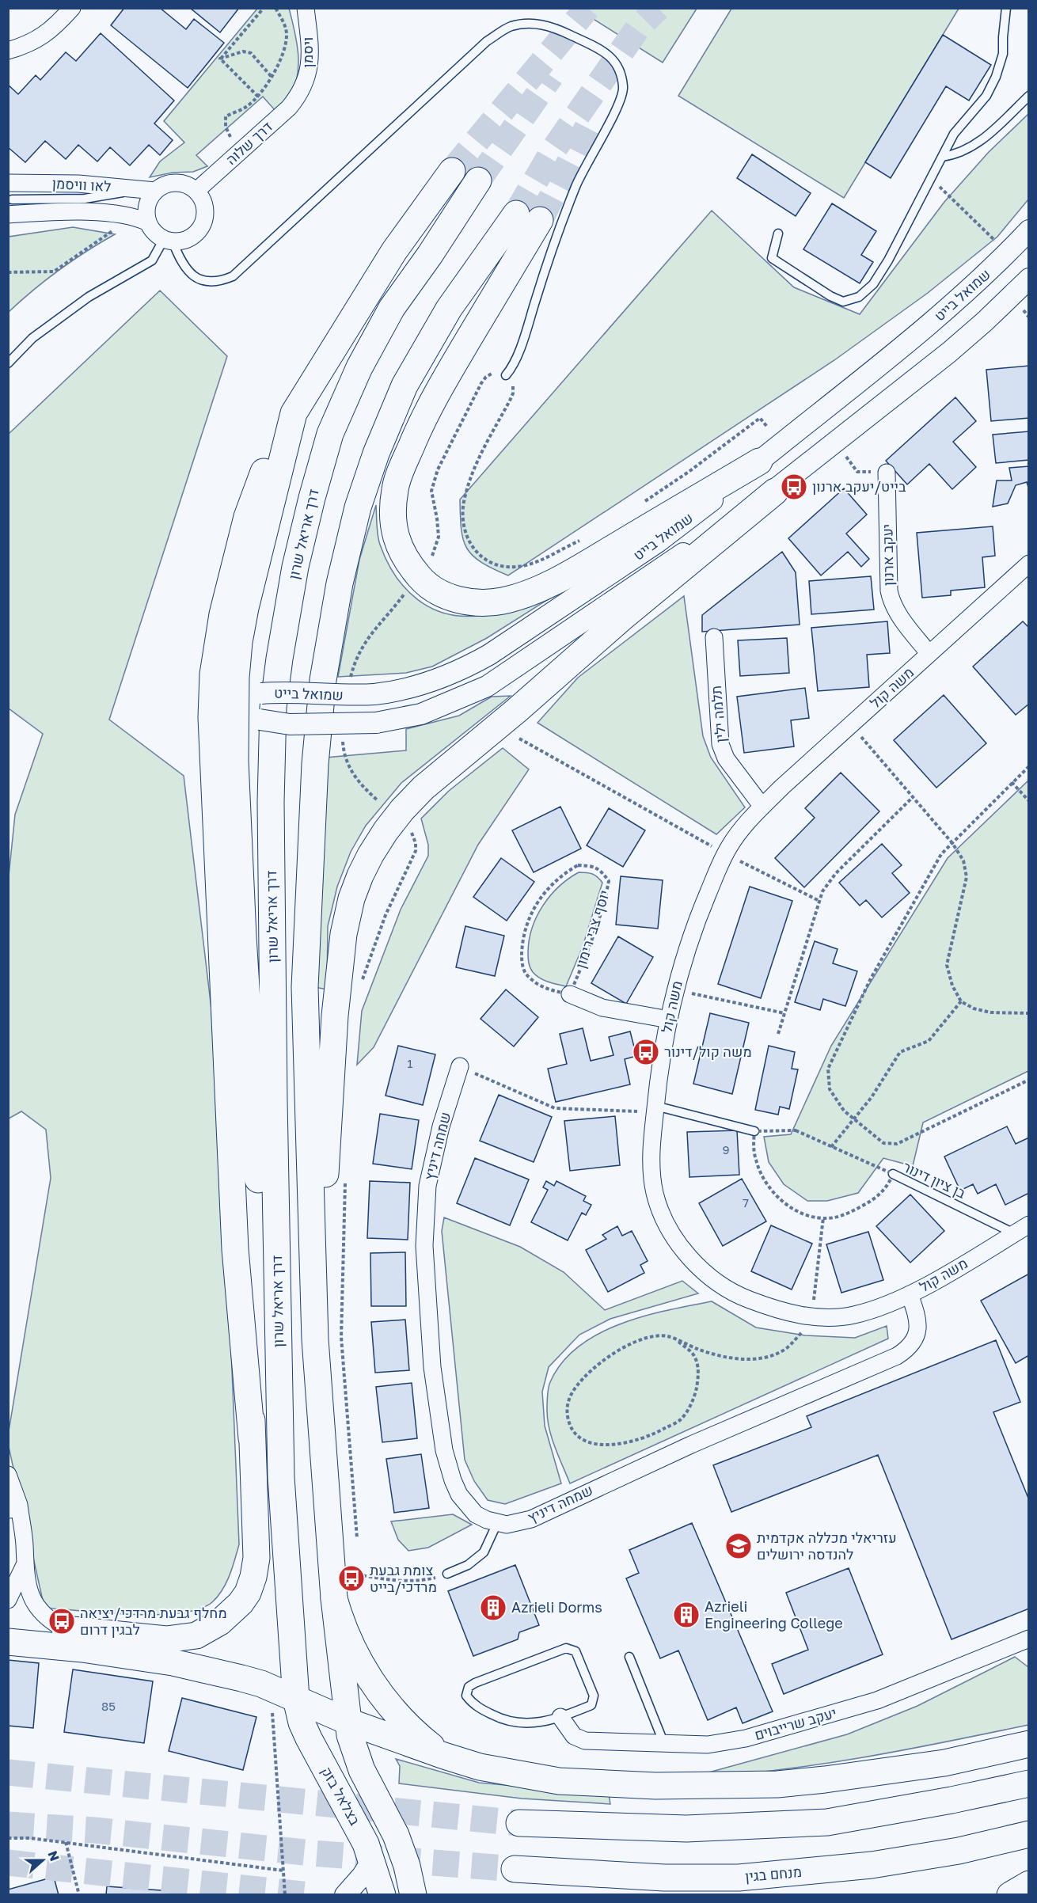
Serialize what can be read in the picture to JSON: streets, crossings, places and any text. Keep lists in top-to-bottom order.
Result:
{
  "streets": {
    "highway": ["דרך אריאל שרון", "בצלאל בזק", "מנחם בגין"],
    "street": [
      "ויסמן",
      "דרך שלוה",
      "לאו וויסמן",
      "שמואל בייט",
      "יעקב ארנון",
      "משה קול",
      "תלמה ילין",
      "שמחה דיניץ",
      "יעקב שרייבוים"
    ],
    "lane": ["בן ציון דינור"],
    "path": ["יוסף צבי רימון"]
  },
  "crossings": [
    ["ויסמן", "דרך שלוה"],
    ["דרך שלוה", "לאו וויסמן"],
    ["דרך אריאל שרון", "בצלאל בזק"],
    ["יעקב ארנון", "משה קול"],
    ["משה קול", "תלמה ילין"],
    ["משה קול", "שמחה דיניץ"],
    ["משה קול", "בן ציון דינור"]
  ],
  "places": {
    "bus stop": [
      "בייט/יעקב ארנון",
      "משה קול/דינור",
      "צומת גבעת מרדכי/בייט",
      "מחלף גבעת מרדכי/יציאה לבגין דרום"
    ],
    "school or university": ["עזריאלי מכללה אקדמית להנדסה ירושלים"],
    "building": ["Azrieli Dorms", "Azrieli Engineering College"]
  },
  "house_numbers": [
    "1",
    "9",
    "7",
    "85"
  ],
  "north": "right"
}
